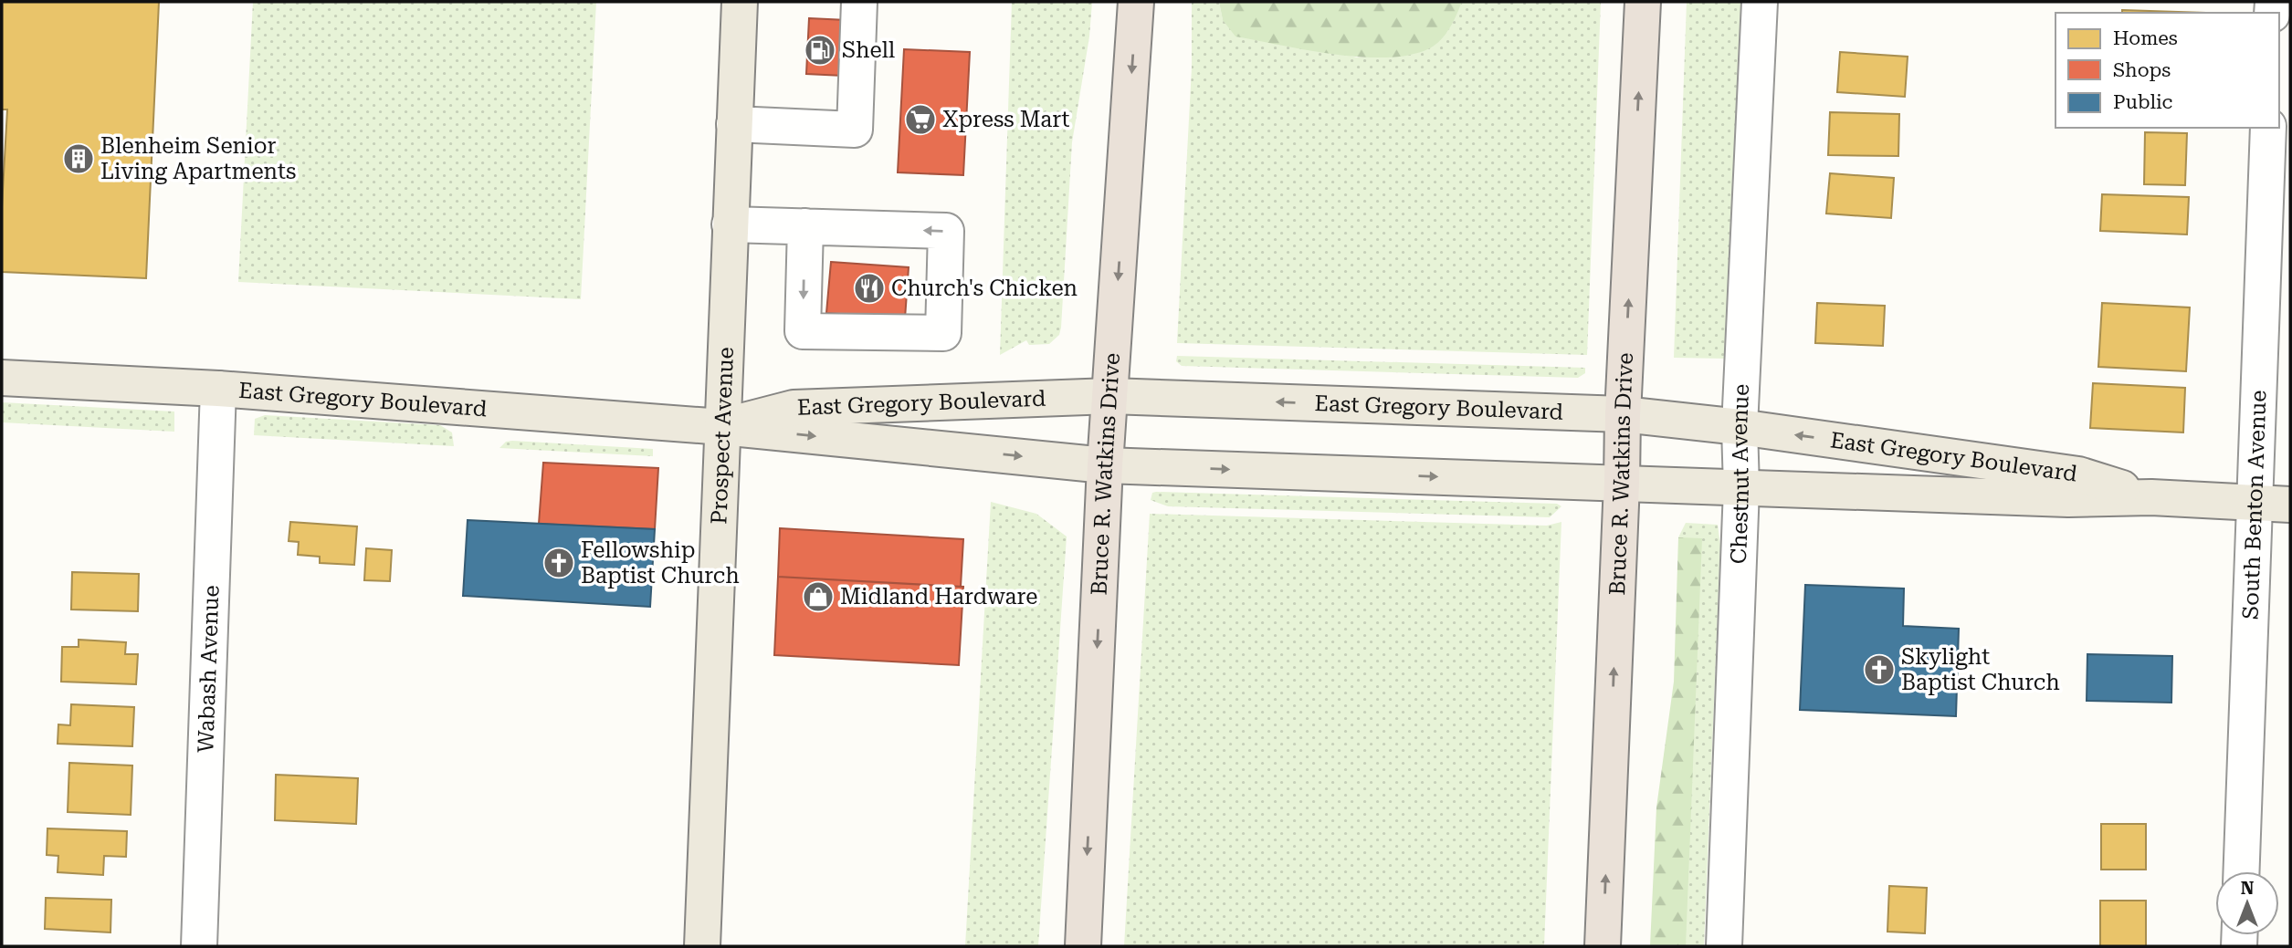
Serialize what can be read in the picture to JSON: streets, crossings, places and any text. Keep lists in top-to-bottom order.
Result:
{
  "streets": {
    "highway": ["Bruce R. Watkins Drive"],
    "main road": ["East Gregory Boulevard", "Prospect Avenue"],
    "street": ["Chestnut Avenue", "South Benton Avenue", "Wabash Avenue"]
  },
  "crossings": [
    ["East Gregory Boulevard", "Prospect Avenue"],
    ["East Gregory Boulevard", "Bruce R. Watkins Drive"],
    ["East Gregory Boulevard", "Chestnut Avenue"],
    ["East Gregory Boulevard", "South Benton Avenue"],
    ["East Gregory Boulevard", "Wabash Avenue"]
  ],
  "places": {
    "fuel station": ["Shell"],
    "supermarket": ["Xpress Mart"],
    "building": ["Blenheim Senior Living Apartments"],
    "restaurant": ["Church's Chicken"],
    "church": ["Fellowship Baptist Church", "Skylight Baptist Church"],
    "shop": ["Midland Hardware"]
  },
  "legend": ["Homes", "Shops", "Public"],
  "north": "top"
}
